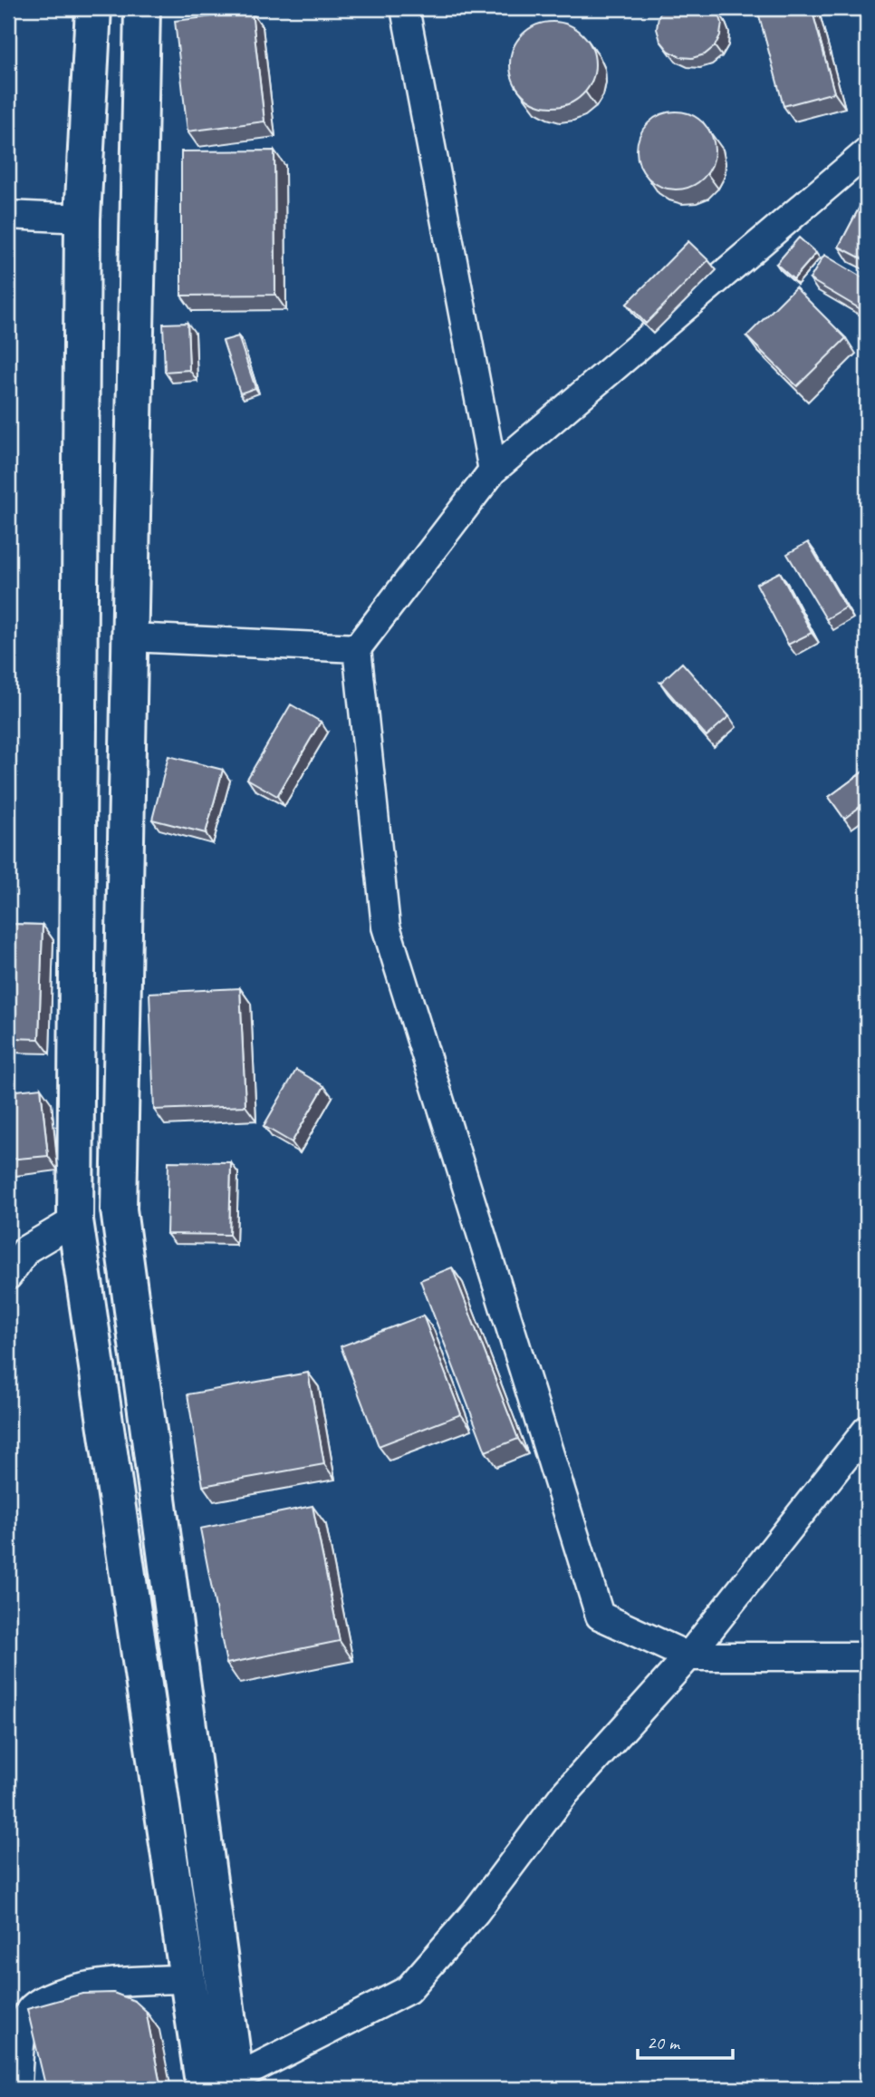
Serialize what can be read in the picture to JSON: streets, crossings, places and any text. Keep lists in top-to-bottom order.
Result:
{
  "scale_bar": "20 m"
}
